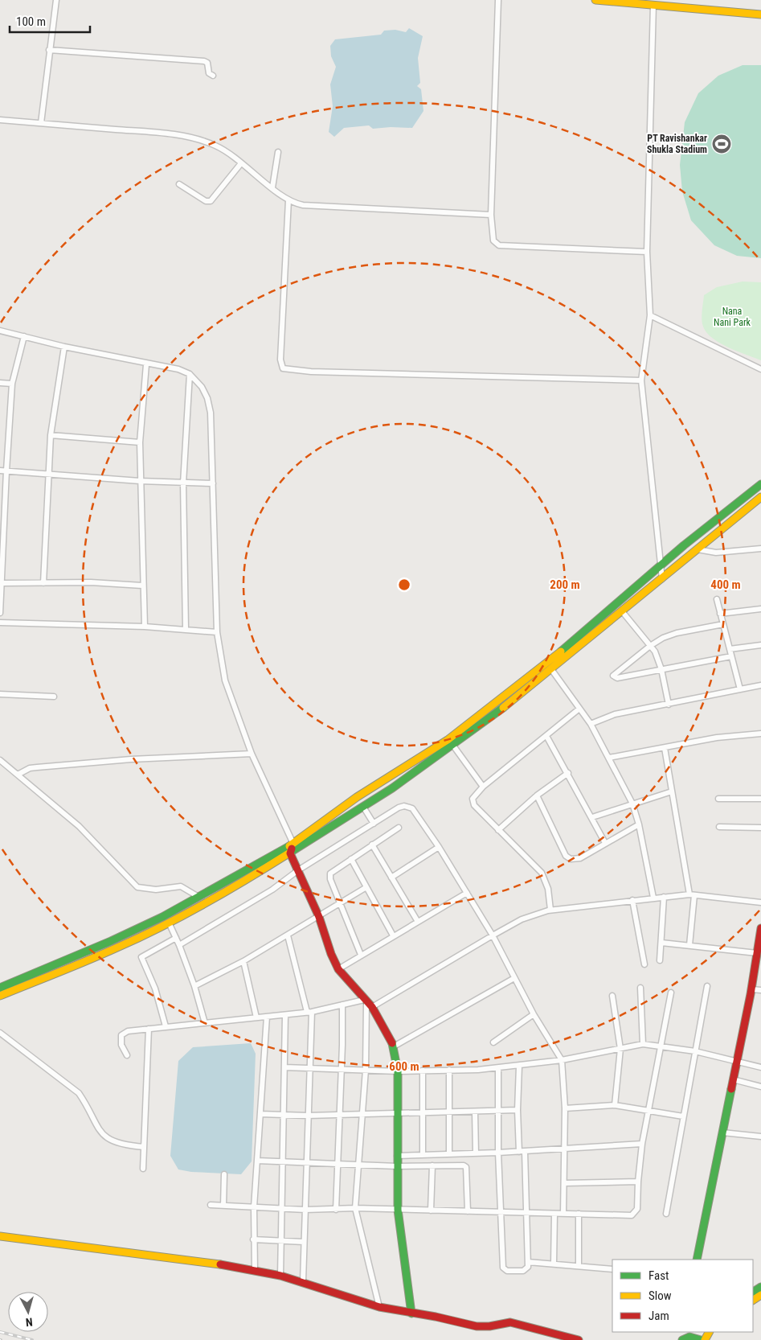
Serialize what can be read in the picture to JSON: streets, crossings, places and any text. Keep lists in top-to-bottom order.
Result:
{
  "parks": ["Nana Nani Park"],
  "places": {
    "sports": ["PT Ravishankar Shukla Stadium"]
  },
  "legend": ["Fast", "Slow", "Jam"],
  "scale_bar": "100 m",
  "north": "bottom",
  "rings": ["200 m", "400 m", "600 m"]
}
